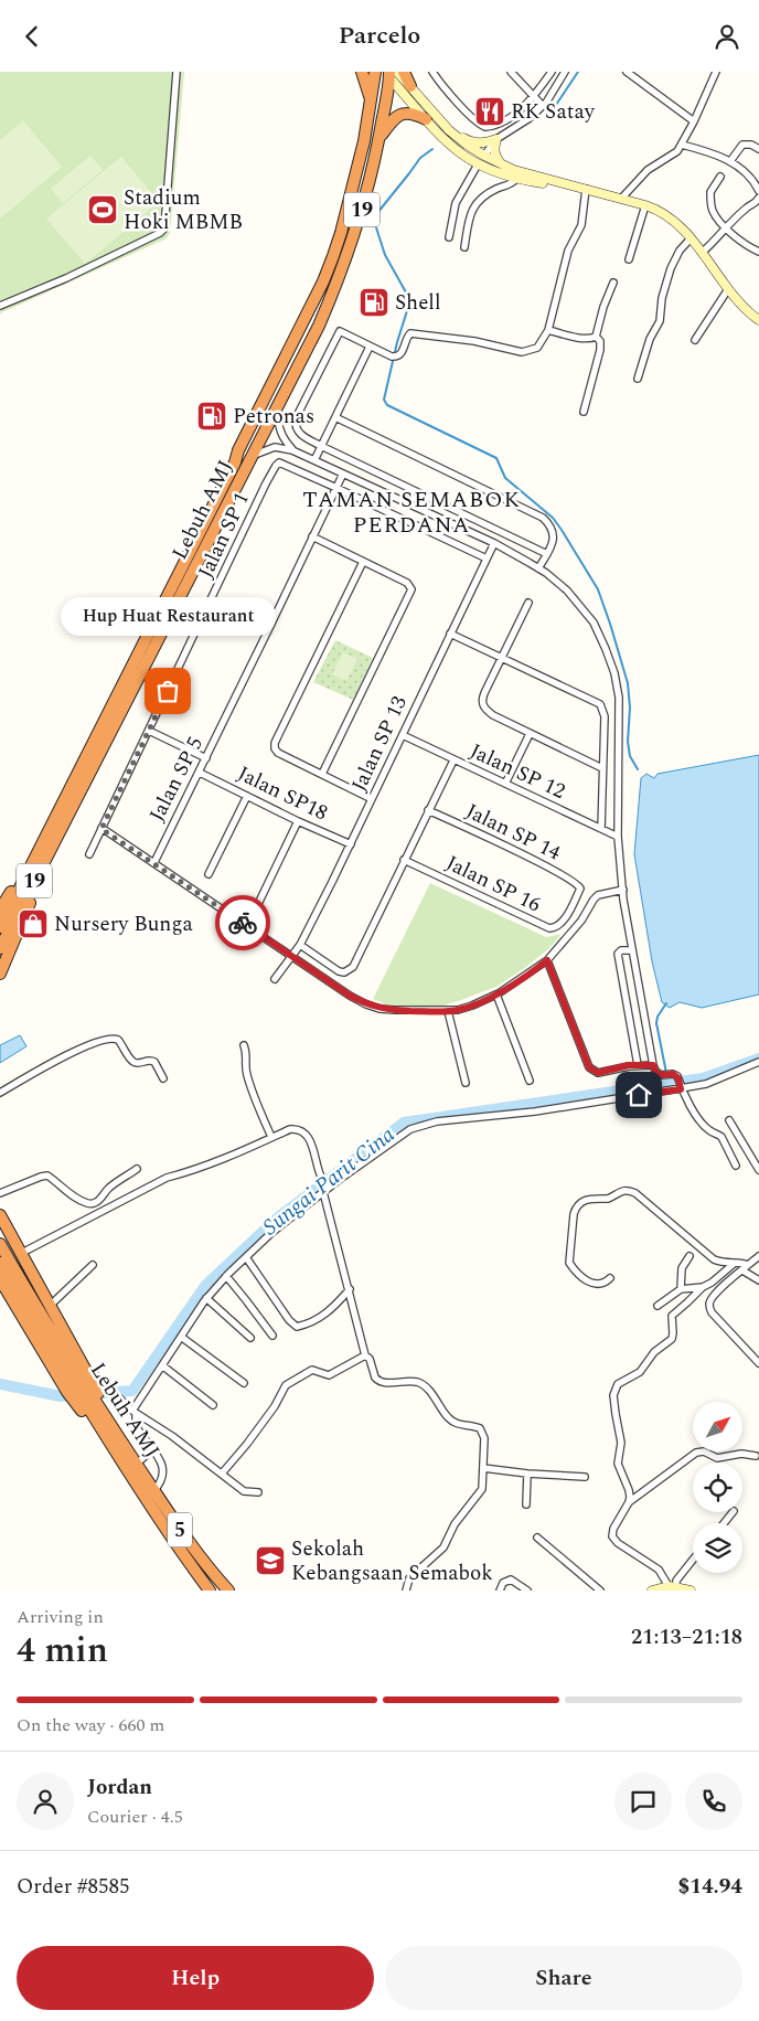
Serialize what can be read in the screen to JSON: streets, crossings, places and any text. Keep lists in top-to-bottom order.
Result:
{
  "streets": {
    "highway": ["19", "Lebuh AMJ", "5"],
    "street": [
      "Jalan SP 1",
      "Jalan SP 13",
      "Jalan SP 12",
      "Jalan SP 5",
      "Jalan SP18",
      "Jalan SP 14",
      "Jalan SP 16"
    ]
  },
  "crossings": [
    ["Jalan SP 1", "Jalan SP 5"],
    ["Jalan SP 13", "Jalan SP 12"],
    ["Jalan SP 13", "Jalan SP18"],
    ["Jalan SP 5", "Jalan SP18"],
    ["Jalan SP 14", "Jalan SP 16"]
  ],
  "districts": ["TAMAN SEMABOK PERDANA"],
  "water": ["Sungai Parit Cina"],
  "places": {
    "restaurant": ["RK Satay"],
    "sports": ["Stadium Hoki MBMB"],
    "fuel station": ["Shell", "Petronas"],
    "other": ["Hup Huat Restaurant"],
    "shop": ["Nursery Bunga"],
    "school or university": ["Sekolah Kebangsaan Semabok"]
  },
  "north": "top right",
  "page": {
    "header": "Parcelo",
    "bubble": "Hup Huat Restaurant",
    "heading": ["4 min", "Arriving in", "21:13–21:18"],
    "panel": [
      "Jordan",
      "Courier · 4.5",
      "Order #8585",
      "$14.94"
    ],
    "bar": "On the way · 660 m",
    "buttons": ["Help", "Share"]
  }
}
